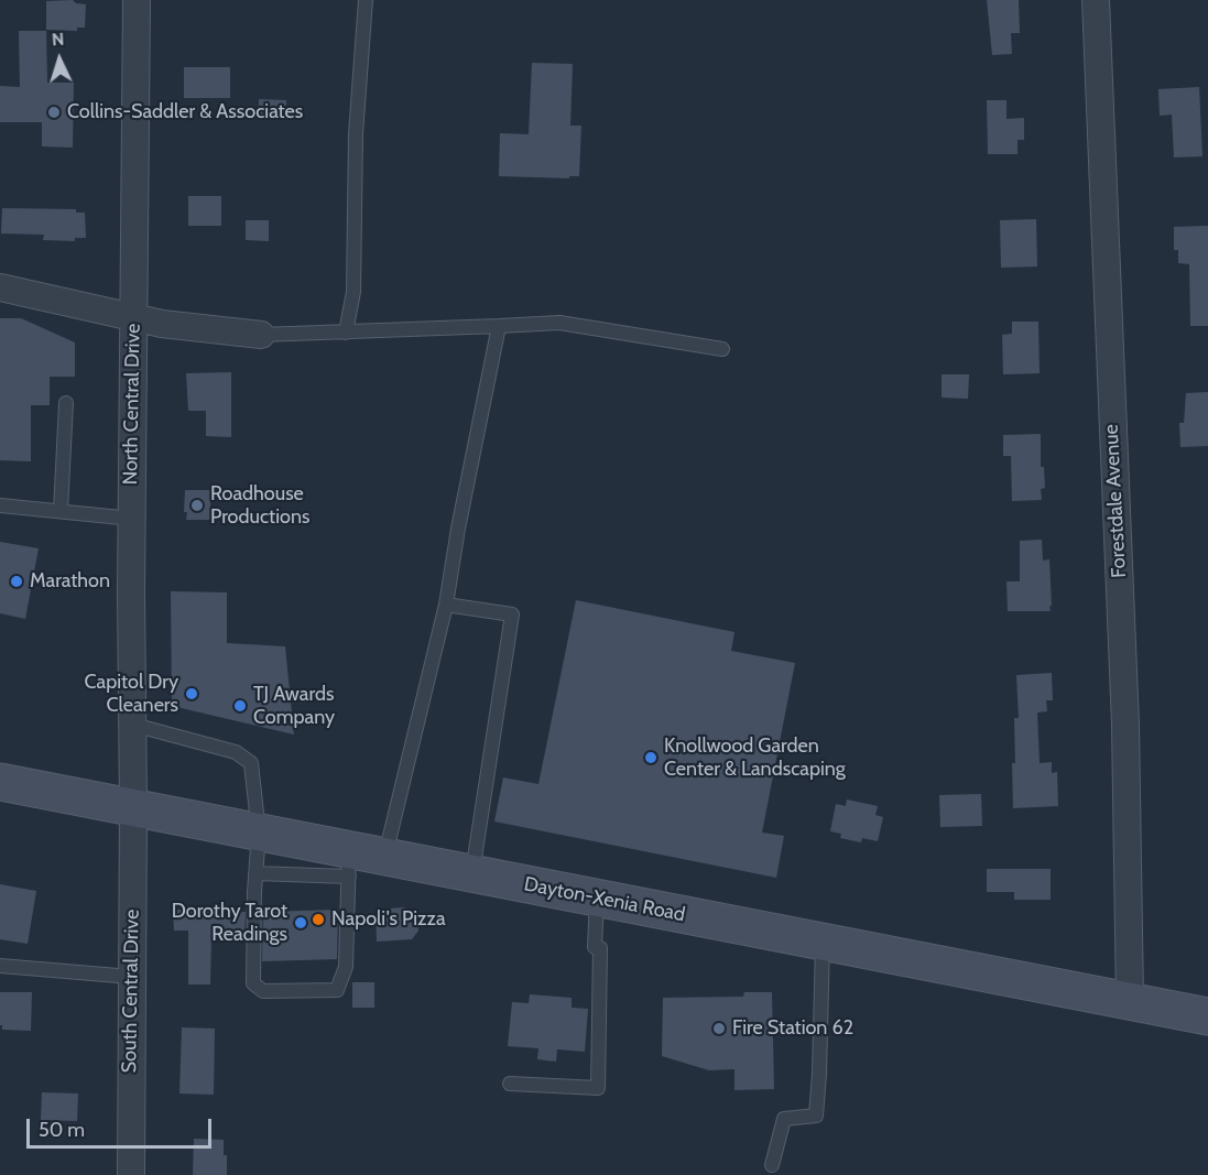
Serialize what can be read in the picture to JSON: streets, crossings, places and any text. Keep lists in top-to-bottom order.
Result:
{
  "streets": {
    "main road": ["Dayton-Xenia Road"],
    "street": ["North Central Drive", "Forestdale Avenue", "South Central Drive"]
  },
  "crossings": [
    ["North Central Drive", "Dayton-Xenia Road"],
    ["North Central Drive", "South Central Drive"],
    ["Forestdale Avenue", "Dayton-Xenia Road"],
    ["Dayton-Xenia Road", "South Central Drive"]
  ],
  "places": [
    "Collins-Saddler & Associates",
    "Roadhouse Productions",
    "Marathon",
    "Capitol Dry Cleaners",
    "TJ Awards Company",
    "Knollwood Garden Center & Landscaping",
    "Napoli's Pizza",
    "Dorothy Tarot Readings",
    "Fire Station 62"
  ],
  "scale_bar": "50 m",
  "north": "top"
}
